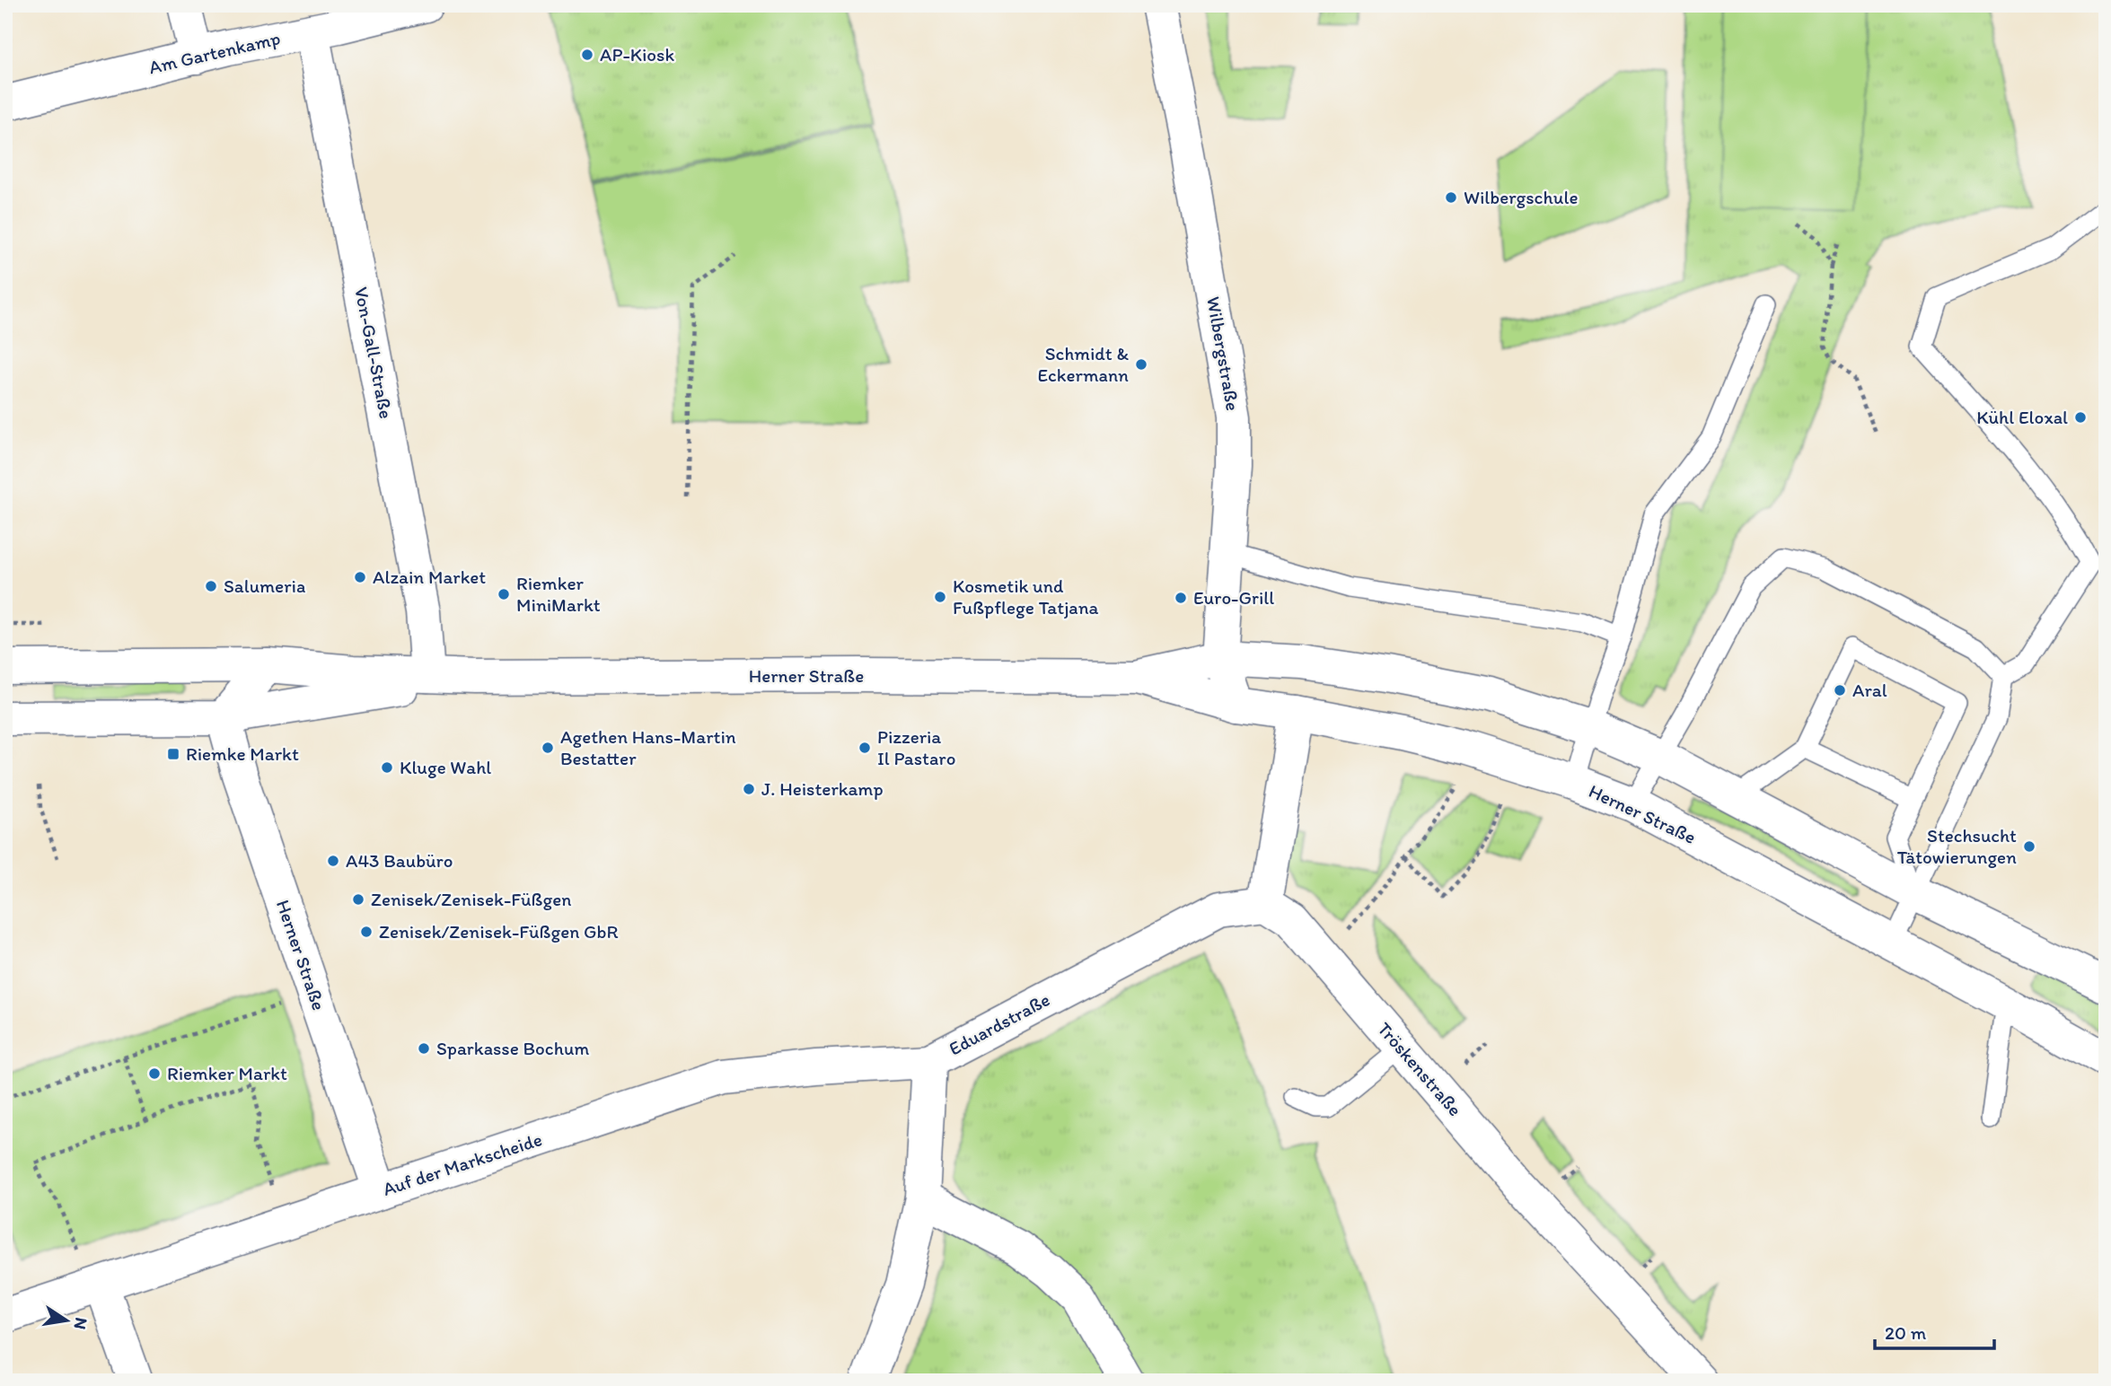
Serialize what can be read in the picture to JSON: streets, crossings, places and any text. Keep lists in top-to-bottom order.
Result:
{
  "streets": {
    "street": [
      "Am Gartenkamp",
      "Von-Gall-Straße",
      "Wilbergstraße",
      "Herner Straße",
      "Eduardstraße",
      "Tröskenstraße",
      "Auf der Markscheide"
    ]
  },
  "crossings": [
    ["Am Gartenkamp", "Von-Gall-Straße"],
    ["Von-Gall-Straße", "Herner Straße"],
    ["Wilbergstraße", "Herner Straße"],
    ["Herner Straße", "Auf der Markscheide"],
    ["Eduardstraße", "Tröskenstraße"],
    ["Eduardstraße", "Auf der Markscheide"]
  ],
  "places": {
    "other": [
      "AP-Kiosk",
      "Wilbergschule",
      "Schmidt & Eckermann",
      "Kühl Eloxal",
      "Alzain Market",
      "Salumeria",
      "Riemker MiniMarkt",
      "Kosmetik und Fußpflege Tatjana",
      "Euro-Grill",
      "Aral",
      "Agethen Hans-Martin Bestatter",
      "Pizzeria Il Pastaro",
      "Kluge Wahl",
      "J. Heisterkamp",
      "Stechsucht Tätowierungen",
      "A43 Baubüro",
      "Zenisek/Zenisek-Füßgen",
      "Zenisek/Zenisek-Füßgen GbR",
      "Sparkasse Bochum",
      "Riemker Markt"
    ],
    "transit": ["Riemke Markt"]
  },
  "scale_bar": "20 m",
  "north": "right"
}
